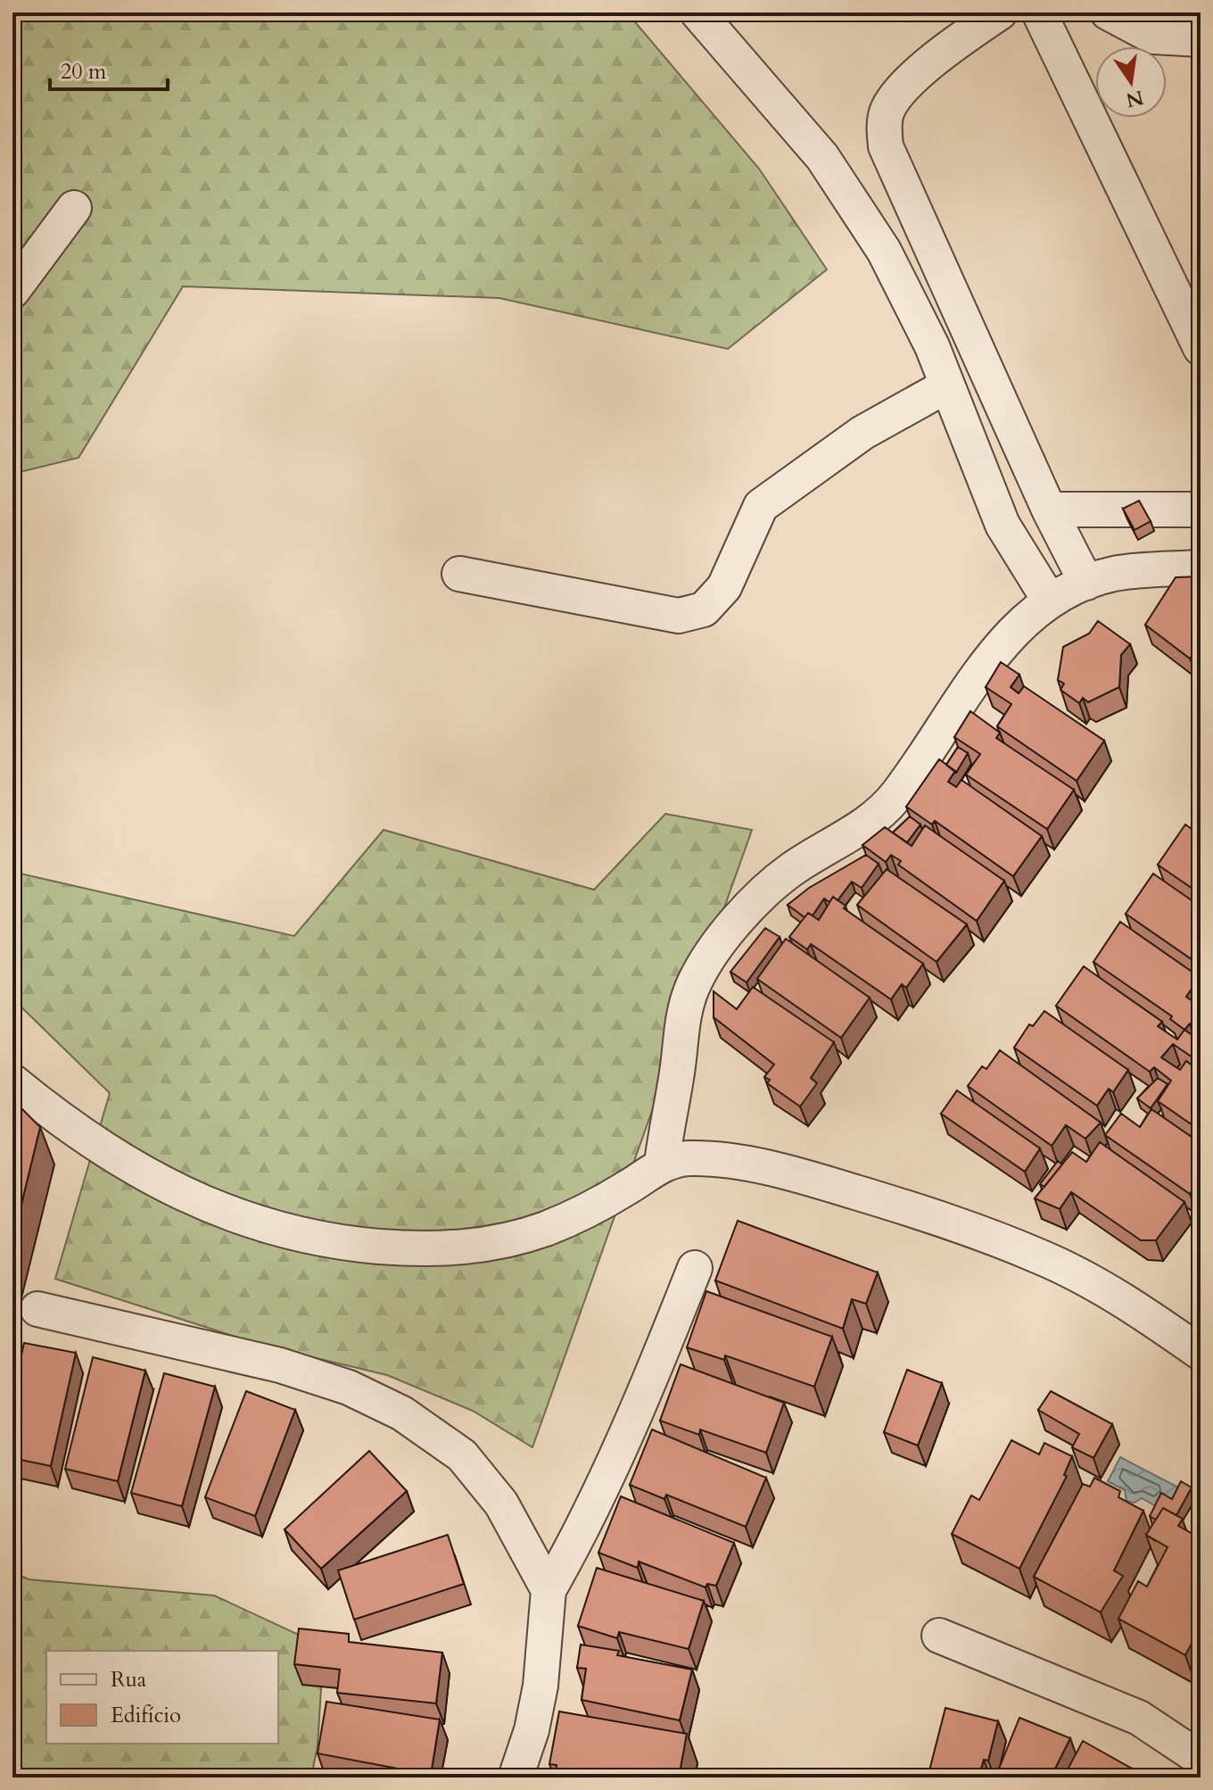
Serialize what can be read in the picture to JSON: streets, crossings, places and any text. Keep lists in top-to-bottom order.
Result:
{
  "legend": ["Rua", "Edifício"],
  "scale_bar": "20 m",
  "north": "bottom"
}
